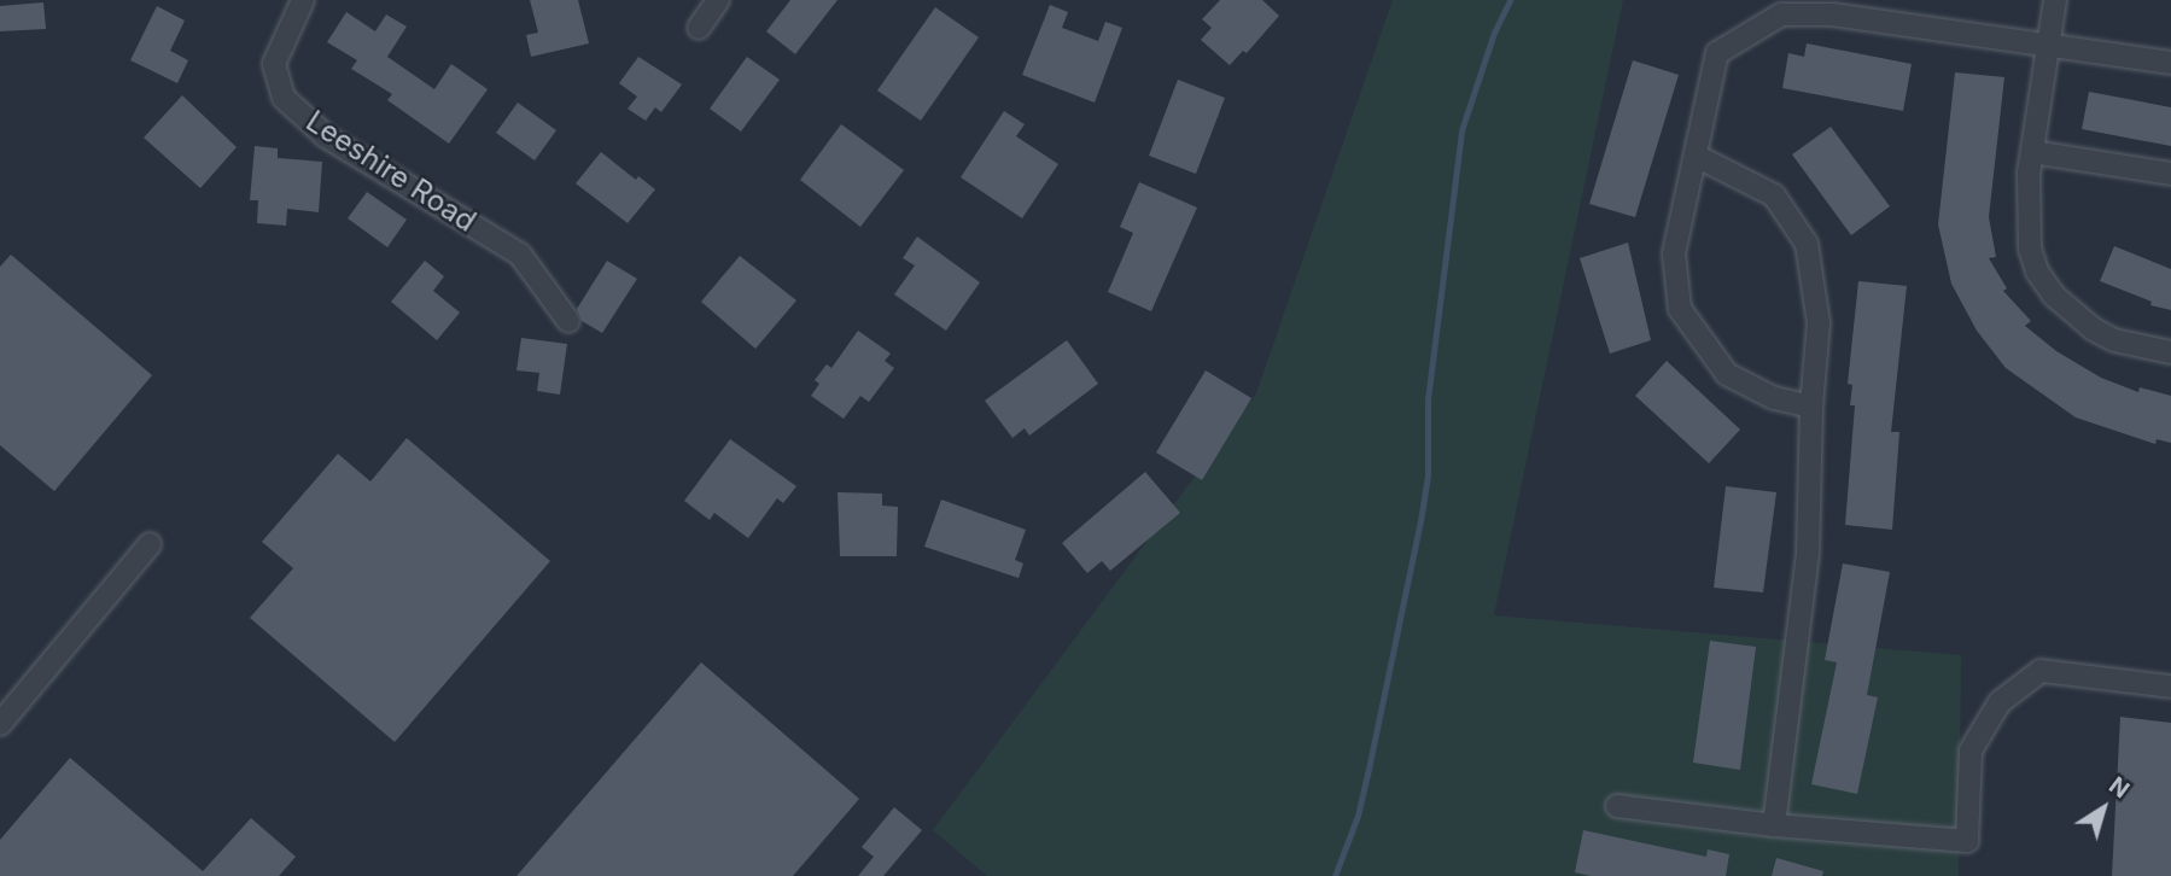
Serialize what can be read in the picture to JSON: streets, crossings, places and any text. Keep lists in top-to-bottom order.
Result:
{
  "streets": {
    "street": ["Leeshire Road"]
  },
  "north": "top right"
}
